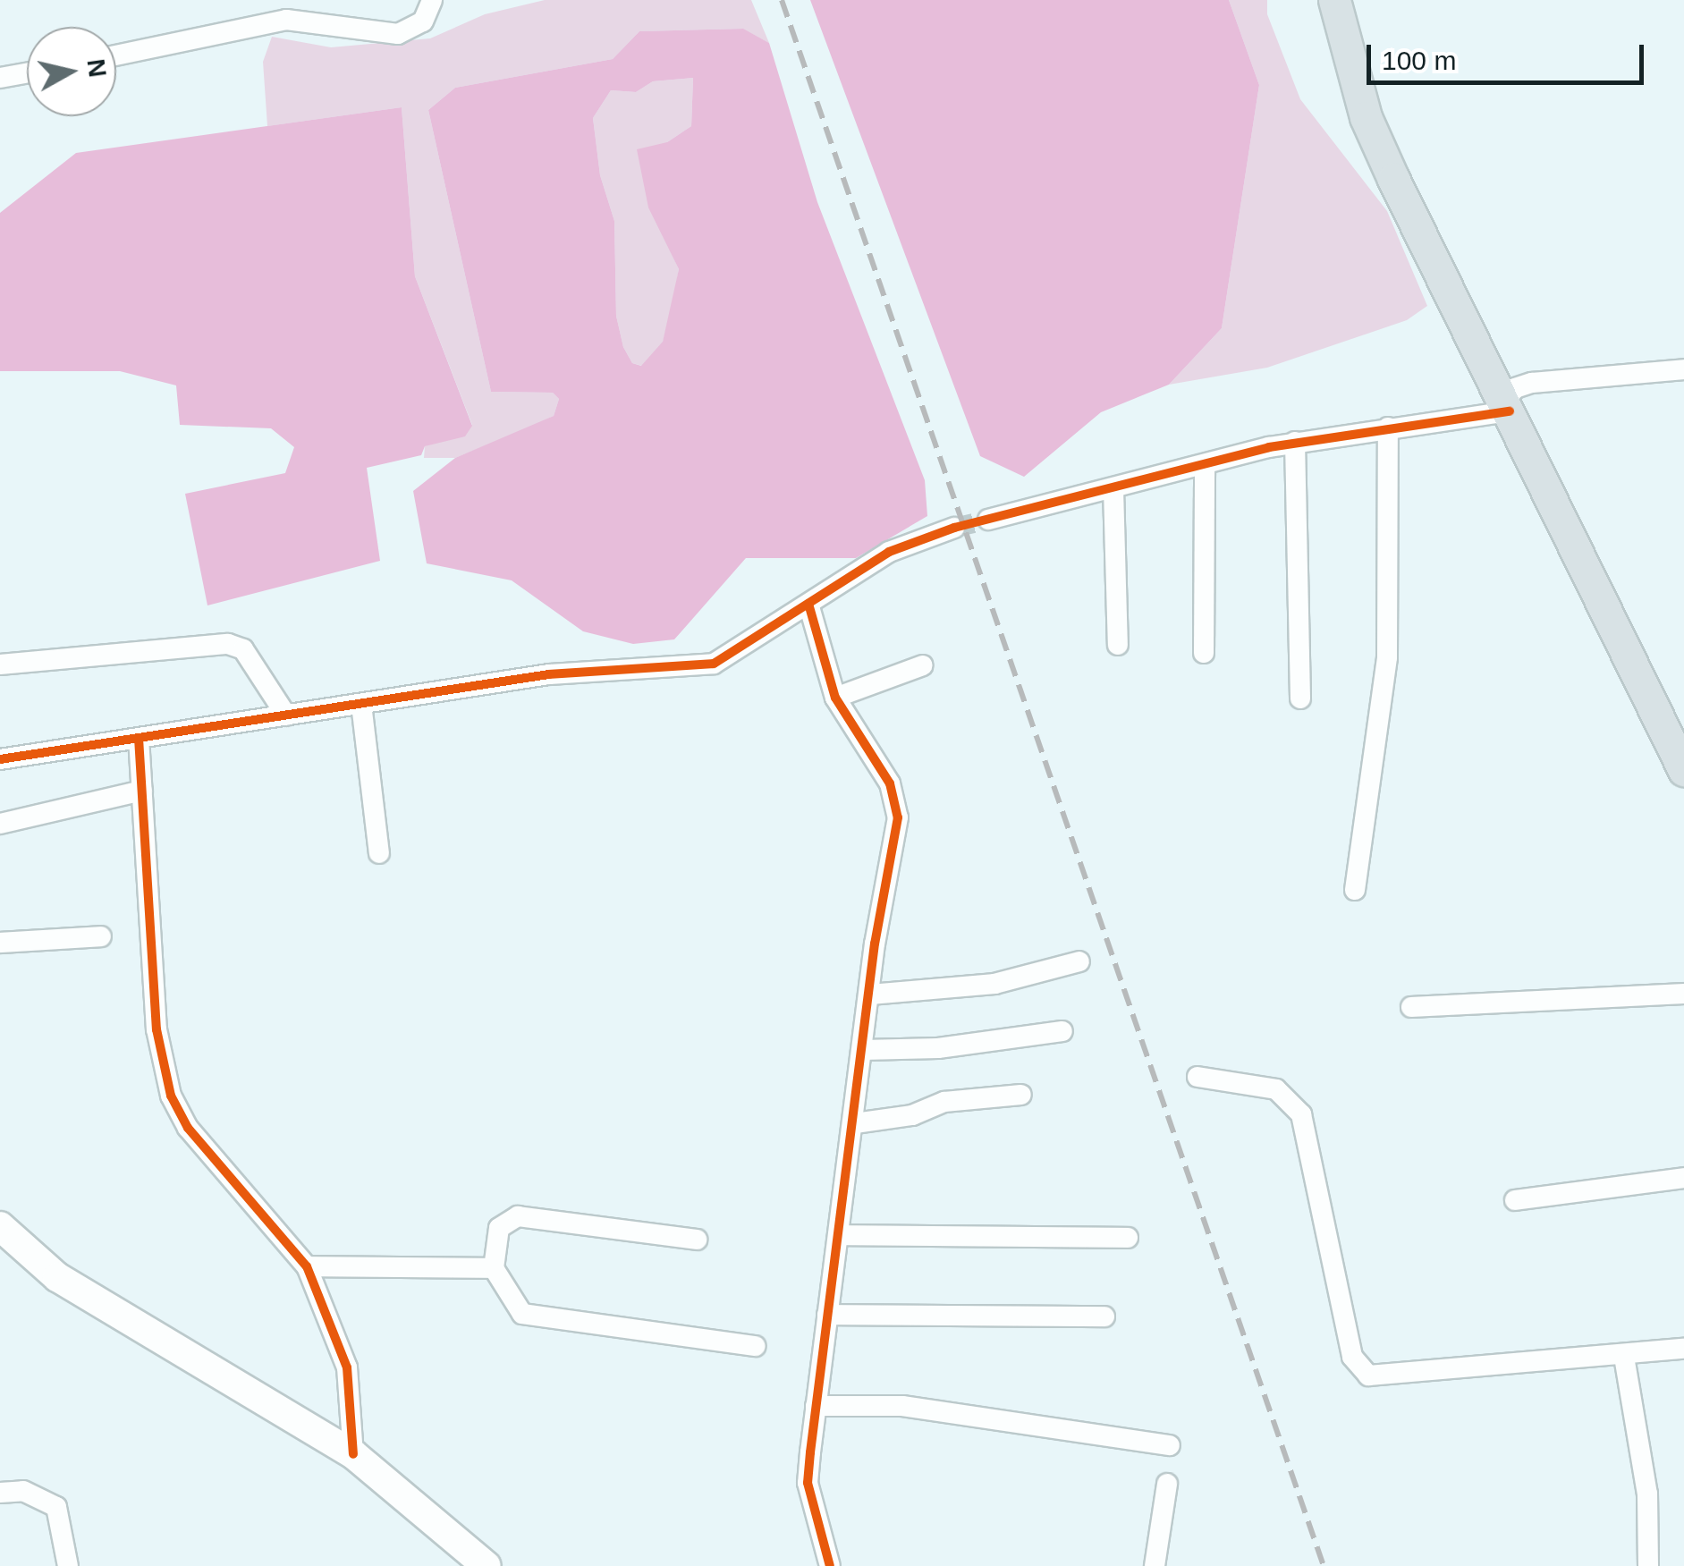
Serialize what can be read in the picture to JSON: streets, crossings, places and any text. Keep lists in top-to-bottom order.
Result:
{
  "scale_bar": "100 m",
  "north": "right"
}
